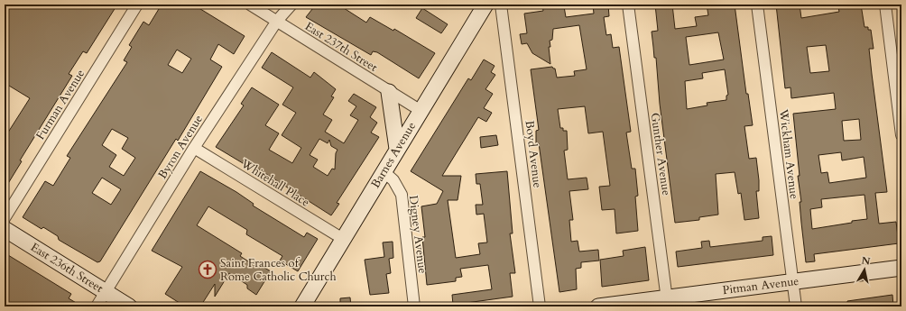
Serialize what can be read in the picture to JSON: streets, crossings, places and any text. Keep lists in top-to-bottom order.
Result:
{
  "streets": {
    "street": [
      "East 237th Street",
      "Furman Avenue",
      "Byron Avenue",
      "Boyd Avenue",
      "Gunther Avenue",
      "Wickham Avenue",
      "Barnes Avenue",
      "Whitehall Place",
      "Digney Avenue",
      "East 236th Street",
      "Pitman Avenue"
    ]
  },
  "crossings": [
    ["East 237th Street", "Byron Avenue"],
    ["East 237th Street", "Barnes Avenue"],
    ["Byron Avenue", "Whitehall Place"],
    ["Byron Avenue", "East 236th Street"],
    ["Gunther Avenue", "Pitman Avenue"],
    ["Wickham Avenue", "Pitman Avenue"],
    ["Barnes Avenue", "Whitehall Place"],
    ["Barnes Avenue", "Digney Avenue"]
  ],
  "places": {
    "church": ["Saint Frances of Rome Catholic Church"]
  },
  "north": "top"
}
